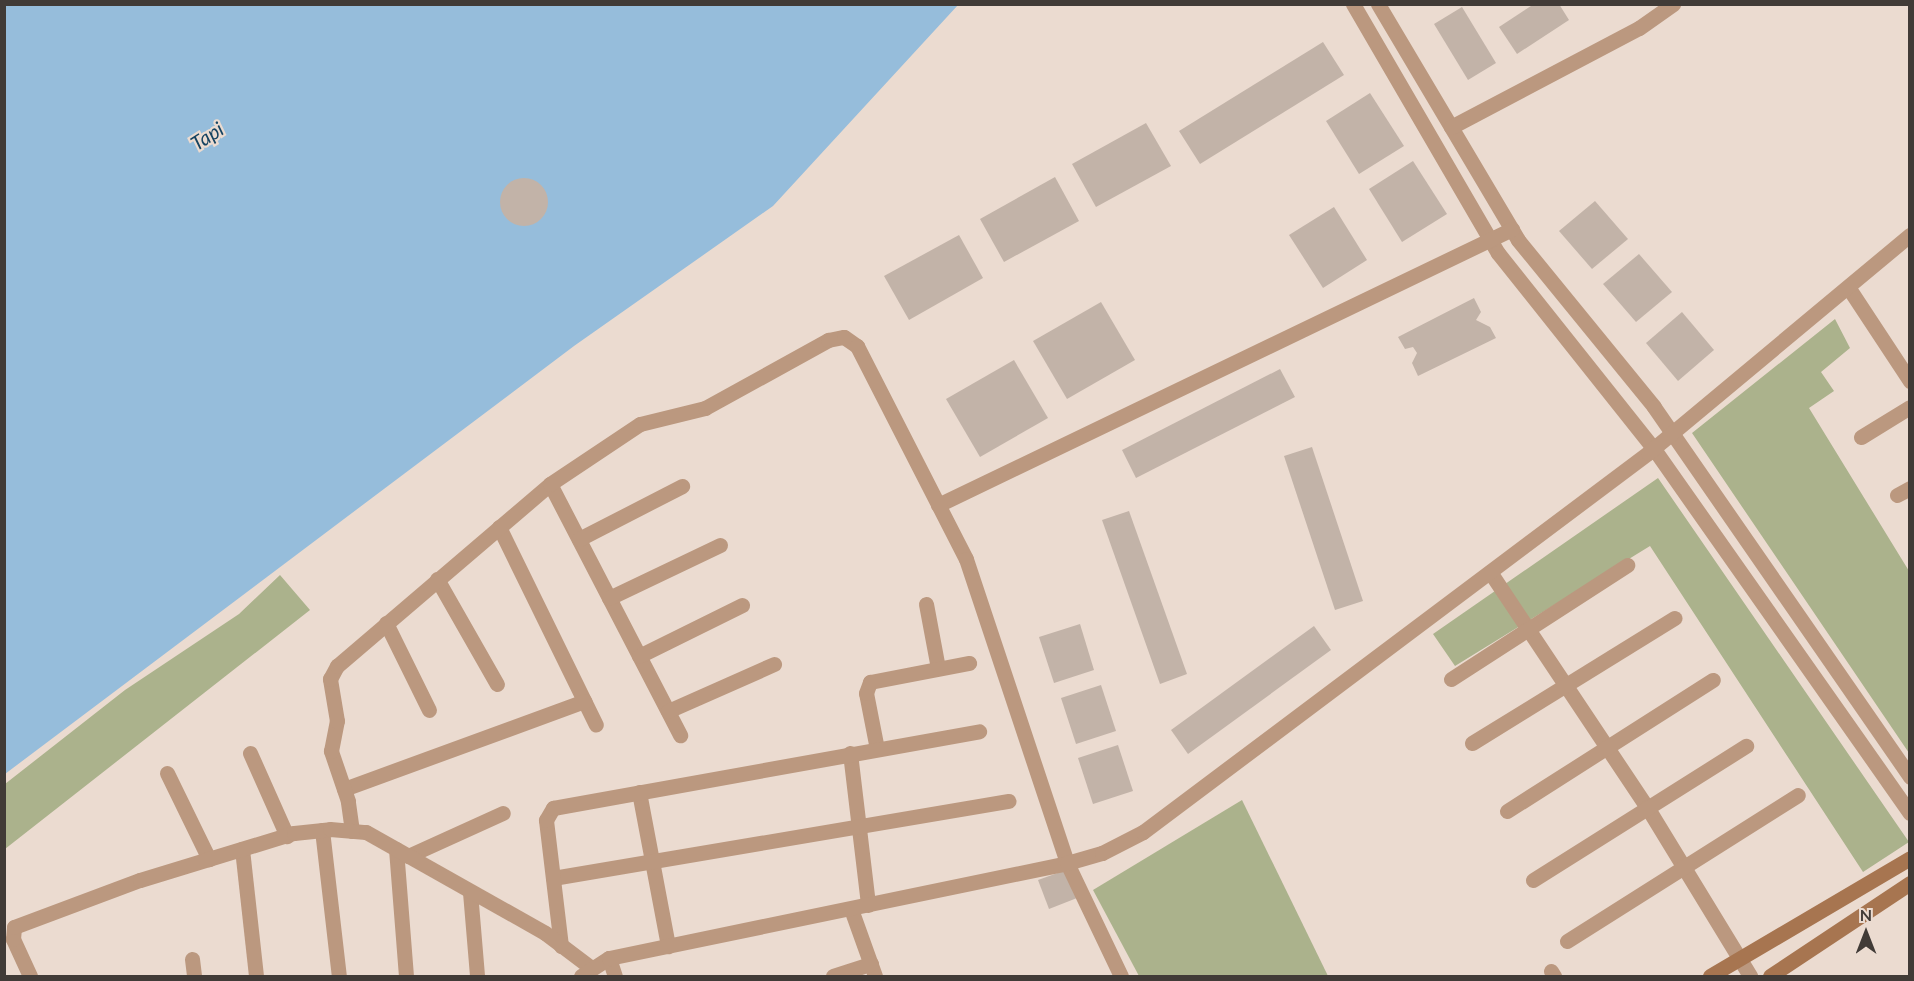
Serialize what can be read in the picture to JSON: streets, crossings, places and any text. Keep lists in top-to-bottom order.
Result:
{
  "water": ["Tapi"],
  "north": "top"
}
